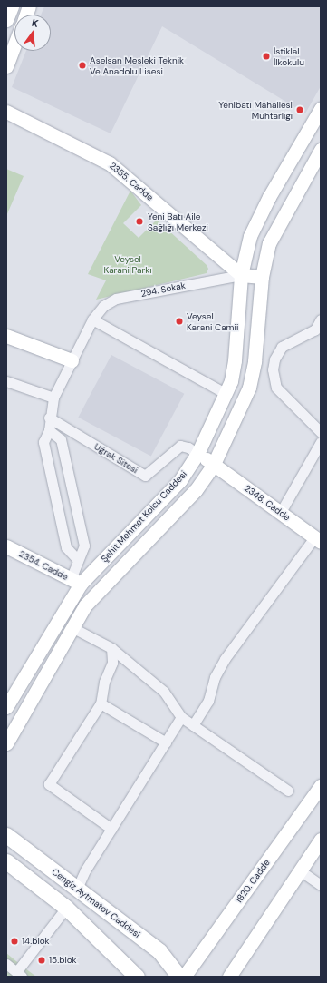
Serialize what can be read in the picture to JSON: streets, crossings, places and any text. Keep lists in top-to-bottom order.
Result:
{
  "streets": {
    "main road": ["Cengiz Aytmatov Caddesi"],
    "street": [
      "2355. Cadde",
      "294. Sokak",
      "Uğrak Sitesi",
      "2348. Cadde",
      "Şehit Mehmet Kolcu Caddesi",
      "2354. Cadde",
      "1820. Cadde"
    ]
  },
  "crossings": [
    ["2355. Cadde", "294. Sokak"],
    ["2355. Cadde", "Şehit Mehmet Kolcu Caddesi"],
    ["294. Sokak", "Uğrak Sitesi"],
    ["294. Sokak", "Şehit Mehmet Kolcu Caddesi"],
    ["Uğrak Sitesi", "2348. Cadde"],
    ["Uğrak Sitesi", "Şehit Mehmet Kolcu Caddesi"],
    ["2348. Cadde", "Şehit Mehmet Kolcu Caddesi"],
    ["Şehit Mehmet Kolcu Caddesi", "2354. Cadde"]
  ],
  "parks": ["Veysel Karani Parkı"],
  "places": [
    "İstiklal İlkokulu",
    "Aselsan Mesleki Teknik Ve Anadolu Lisesi",
    "Yenibatı Mahallesi Muhtarlığı",
    "Yeni Batı Aile Sağlığı Merkezi",
    "Veysel Karani Camii",
    "14.blok",
    "15.blok"
  ],
  "north": "top"
}
